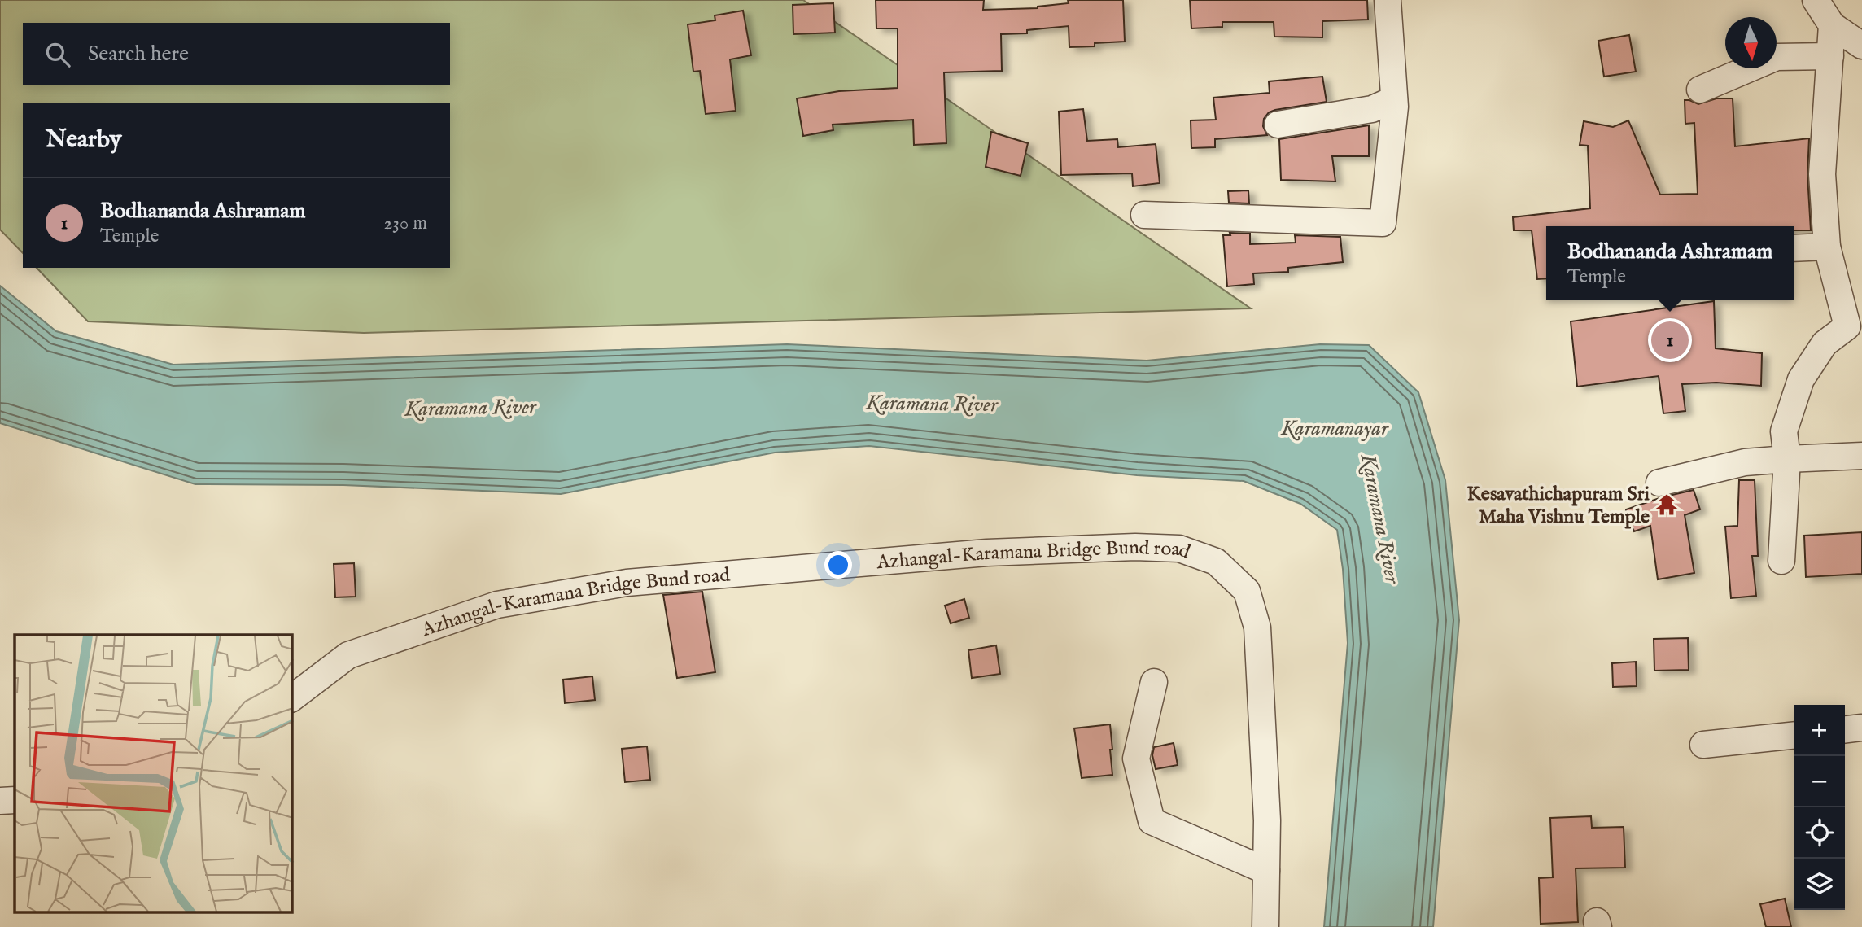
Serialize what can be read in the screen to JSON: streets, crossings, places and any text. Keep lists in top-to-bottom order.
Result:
{
  "streets": {
    "street": ["Azhangal-Karamana Bridge Bund road"]
  },
  "water": ["Karamana River", "Karamanayar"],
  "places": {
    "temple": ["Kesavathichapuram Sri Maha Vishnu Temple"]
  },
  "north": "bottom",
  "page": {
    "search": "Search here",
    "heading": "Nearby",
    "list": [
      {
        "mark": "1",
        "name": "Bodhananda Ashramam",
        "note": "Temple",
        "value": "230 m"
      }
    ],
    "popup": ["Bodhananda Ashramam", "Temple"],
    "pins": "1",
    "map_buttons": ["+", "−"]
  }
}
